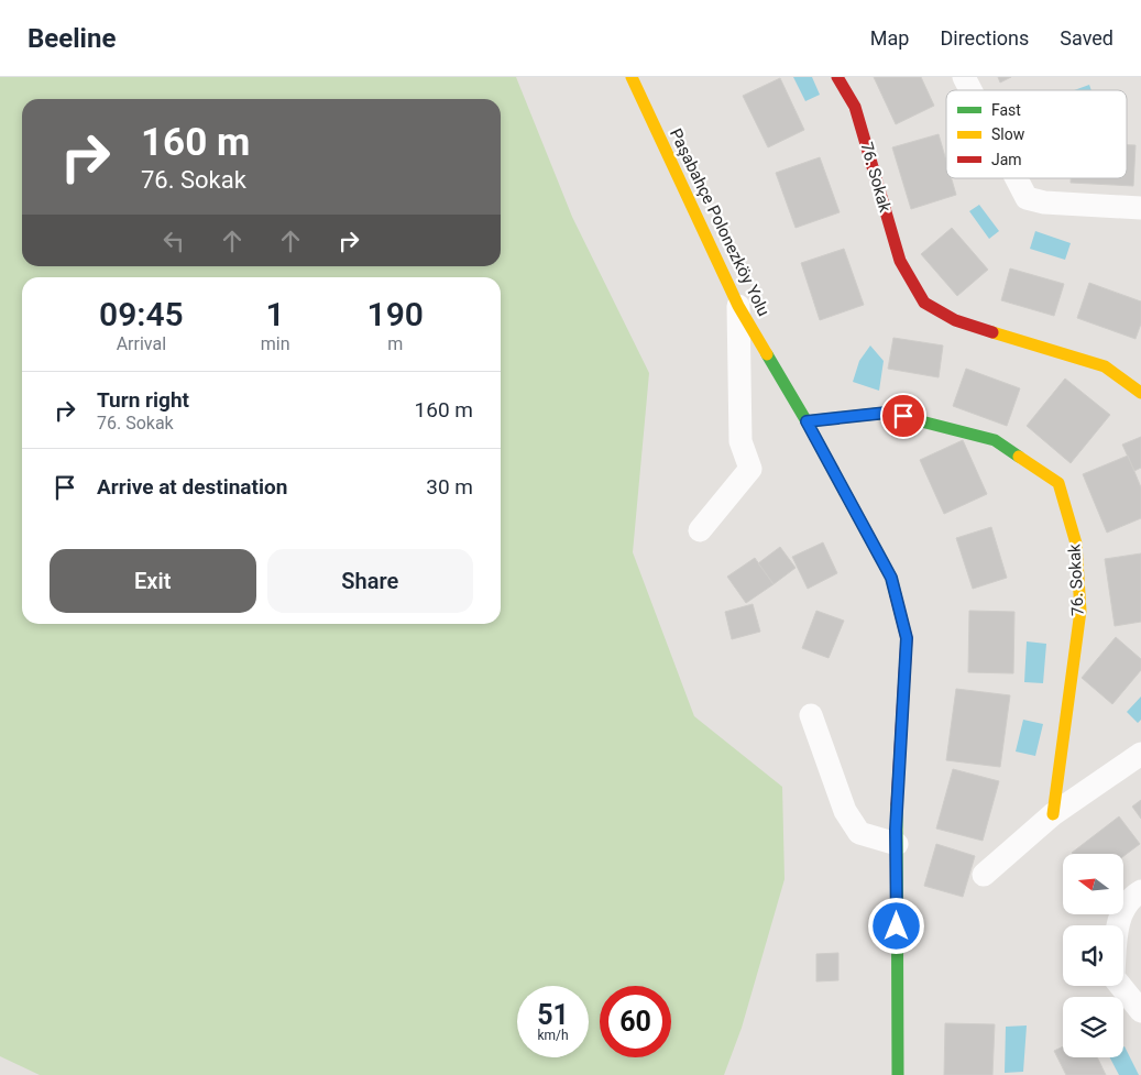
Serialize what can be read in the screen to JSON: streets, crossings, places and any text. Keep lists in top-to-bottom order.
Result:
{
  "streets": {
    "street": ["76. Sokak", "Paşabahçe Polonezköy Yolu"]
  },
  "crossings": [
    ["76. Sokak", "Paşabahçe Polonezköy Yolu"]
  ],
  "legend": ["Fast", "Slow", "Jam"],
  "north": "left",
  "page": {
    "header": "Beeline",
    "nav": ["Map", "Directions", "Saved"],
    "turn": ["160 m", "76. Sokak"],
    "eta": [
      "09:45",
      "Arrival",
      "1",
      "min",
      "190",
      "m"
    ],
    "list": [
      {
        "name": "Turn right",
        "note": "76. Sokak",
        "value": "160 m"
      },
      {
        "name": "Arrive at destination",
        "value": "30 m"
      }
    ],
    "buttons": ["Exit", "Share"],
    "speed": "51 km/h",
    "limit": "60"
  }
}
